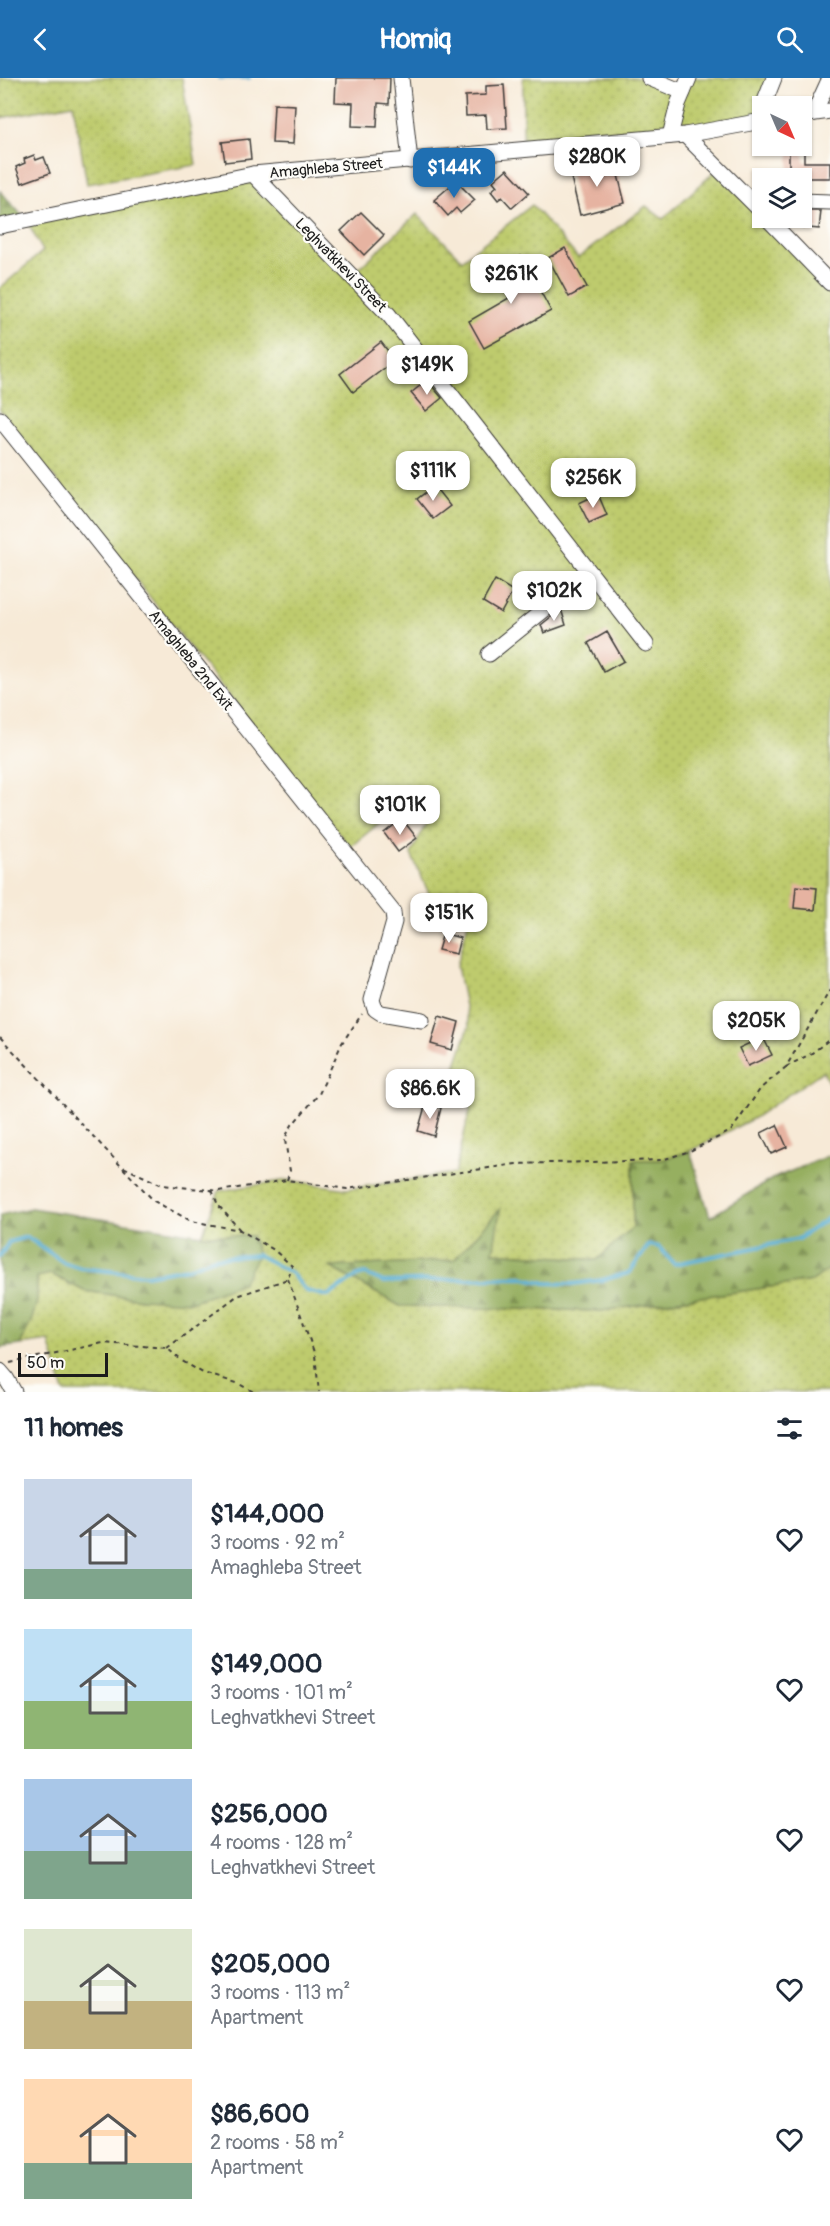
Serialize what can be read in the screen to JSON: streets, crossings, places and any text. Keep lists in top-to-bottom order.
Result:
{
  "streets": {
    "street": ["Amaghleba Street", "Leghvatkhevi Street", "Amaghleba 2nd Exit"]
  },
  "crossings": [
    ["Amaghleba Street", "Leghvatkhevi Street"]
  ],
  "scale_bar": "50 m",
  "north": "bottom right",
  "page": {
    "header": "Homiq",
    "price": [
      "$280K",
      "$144K",
      "$261K",
      "$149K",
      "$111K",
      "$256K",
      "$102K",
      "$101K",
      "$151K",
      "$205K",
      "$86.6K"
    ],
    "scale": "50 m",
    "heading": "11 homes",
    "list": [
      {
        "name": "$144,000",
        "note": "3 rooms · 92 m² · Amaghleba Street"
      },
      {
        "name": "$149,000",
        "note": "3 rooms · 101 m² · Leghvatkhevi Street"
      },
      {
        "name": "$256,000",
        "note": "4 rooms · 128 m² · Leghvatkhevi Street"
      },
      {
        "name": "$205,000",
        "note": "3 rooms · 113 m² · Apartment"
      },
      {
        "name": "$86,600",
        "note": "2 rooms · 58 m² · Apartment"
      }
    ]
  }
}
